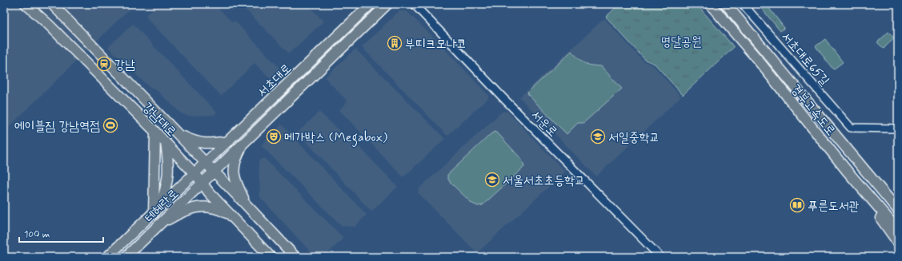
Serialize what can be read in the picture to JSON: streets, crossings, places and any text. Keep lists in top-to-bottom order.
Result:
{
  "streets": {
    "main road": [
      "서초대로",
      "경부고속도로",
      "강남대로",
      "테헤란로"
    ],
    "street": ["서초대로65길", "서운로"]
  },
  "crossings": [
    ["서초대로", "강남대로"],
    ["서초대로", "테헤란로"],
    ["강남대로", "테헤란로"]
  ],
  "parks": ["명달공원"],
  "places": {
    "building": ["부띠크모나코"],
    "station": ["강남"],
    "sports": ["에이블짐 강남역점"],
    "theatre": ["메가박스 (Megabox)"],
    "school or university": ["서일중학교", "서울서초초등학교"],
    "library": ["푸른도서관"]
  },
  "scale_bar": "100 m"
}
